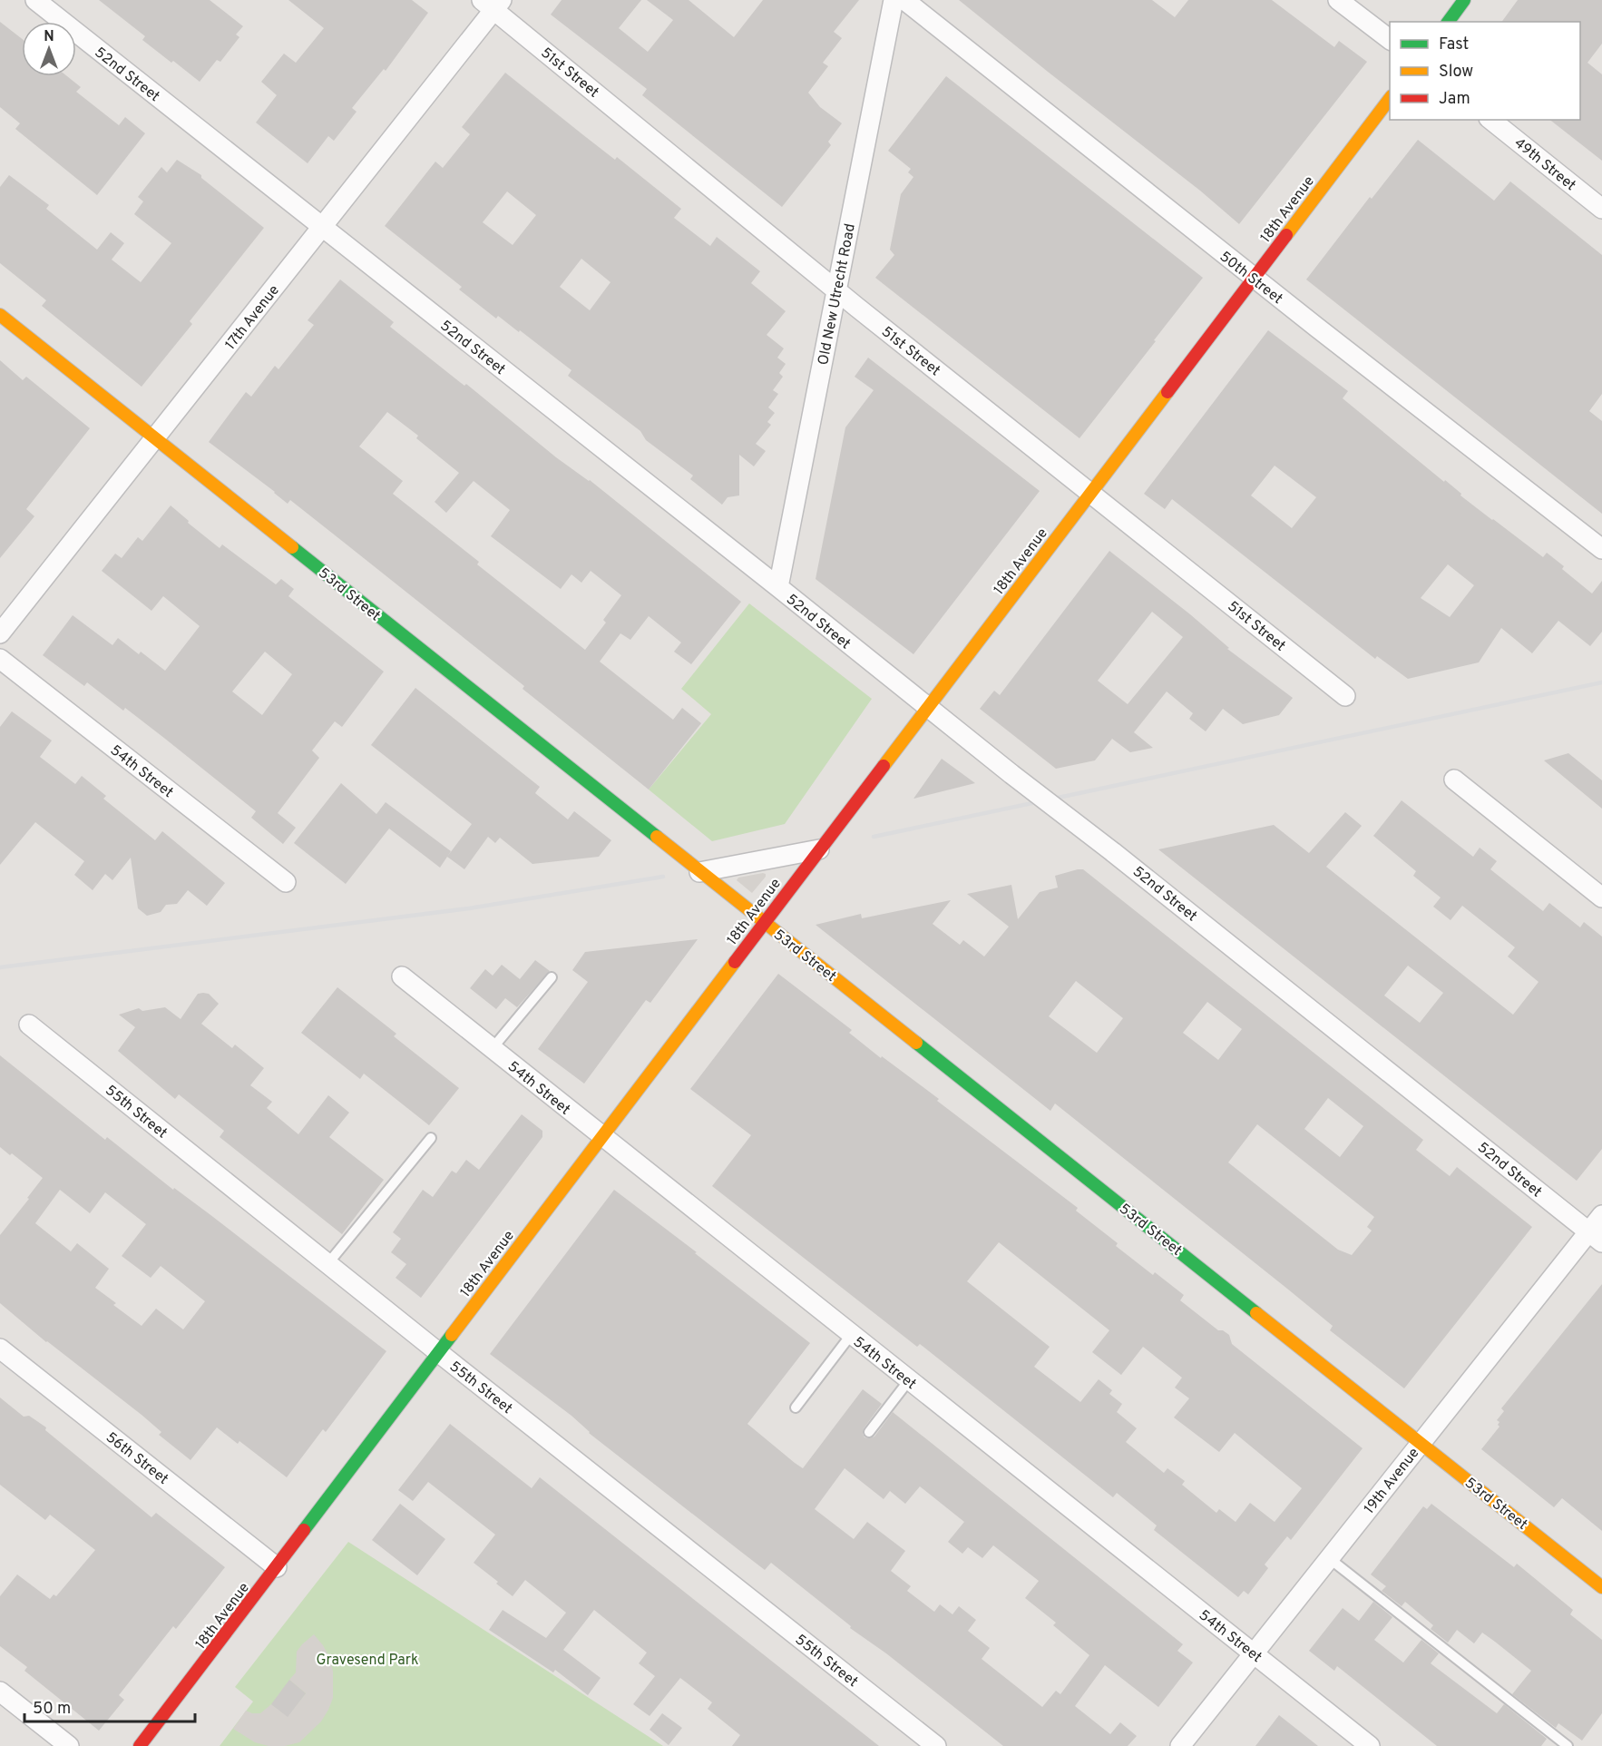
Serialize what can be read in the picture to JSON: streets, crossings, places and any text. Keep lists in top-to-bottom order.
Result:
{
  "streets": {
    "street": [
      "51st Street",
      "52nd Street",
      "49th Street",
      "18th Avenue",
      "50th Street",
      "Old New Utrecht Road",
      "17th Avenue",
      "53rd Street",
      "54th Street",
      "55th Street",
      "56th Street",
      "19th Avenue"
    ]
  },
  "crossings": [
    ["51st Street", "18th Avenue"],
    ["51st Street", "Old New Utrecht Road"],
    ["51st Street", "17th Avenue"],
    ["52nd Street", "18th Avenue"],
    ["52nd Street", "Old New Utrecht Road"],
    ["52nd Street", "17th Avenue"],
    ["52nd Street", "19th Avenue"],
    ["18th Avenue", "50th Street"],
    ["18th Avenue", "53rd Street"],
    ["18th Avenue", "54th Street"],
    ["18th Avenue", "55th Street"],
    ["18th Avenue", "56th Street"],
    ["17th Avenue", "53rd Street"],
    ["53rd Street", "19th Avenue"],
    ["54th Street", "19th Avenue"]
  ],
  "parks": ["Gravesend Park"],
  "legend": ["Fast", "Slow", "Jam"],
  "scale_bar": "50 m",
  "north": "top"
}
